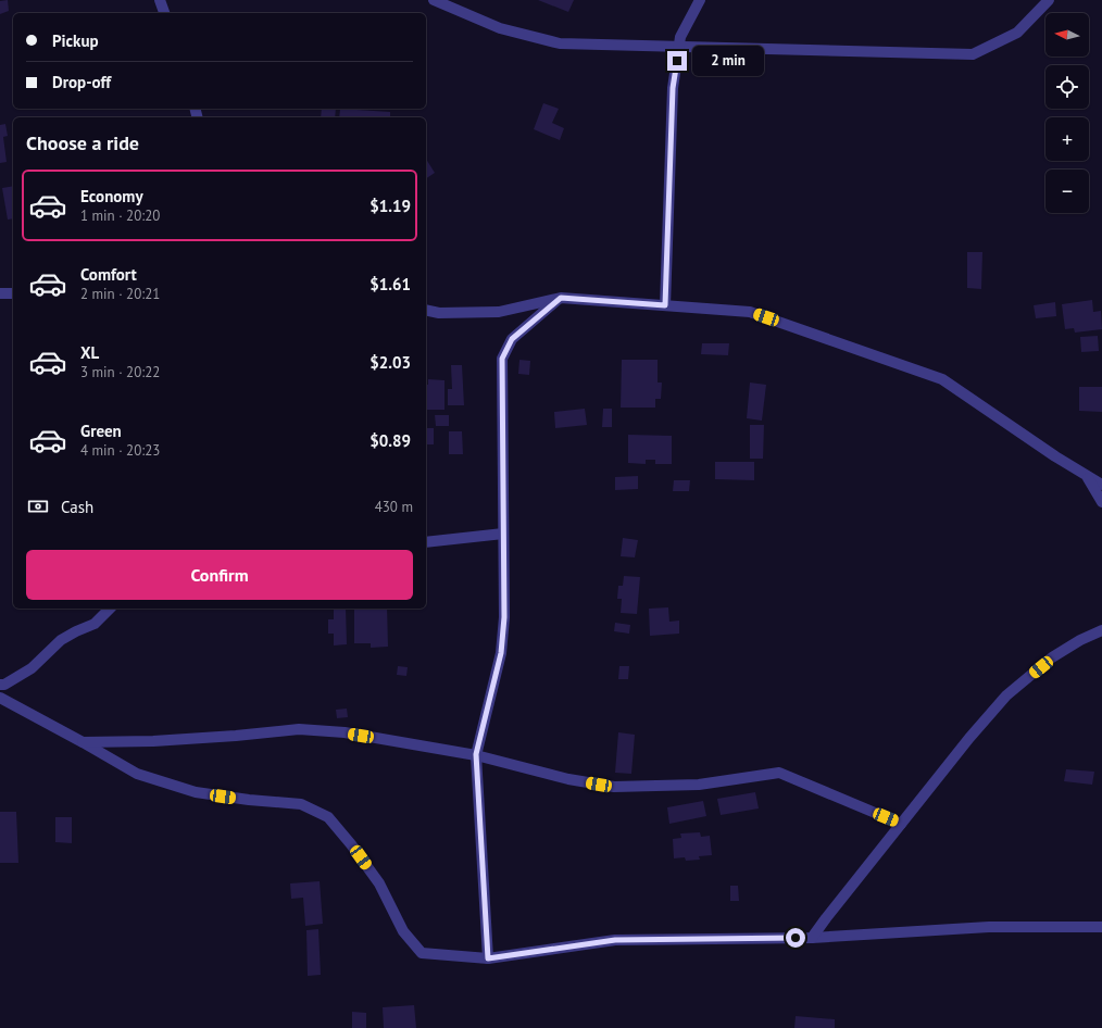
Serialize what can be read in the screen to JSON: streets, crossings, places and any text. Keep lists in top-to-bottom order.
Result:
{
  "north": "left",
  "page": {
    "map_buttons": ["+", "−"],
    "banner": ["Pickup", "Drop-off"],
    "bubble": "2 min",
    "heading": "Choose a ride",
    "list": [
      {
        "name": "Economy",
        "note": "1 min · 20:20",
        "value": "$1.19"
      },
      {
        "name": "Comfort",
        "note": "2 min · 20:21",
        "value": "$1.61"
      },
      {
        "name": "XL",
        "note": "3 min · 20:22",
        "value": "$2.03"
      },
      {
        "name": "Green",
        "note": "4 min · 20:23",
        "value": "$0.89"
      }
    ],
    "pay": ["Cash", "430 m"],
    "buttons": "Confirm"
  }
}
